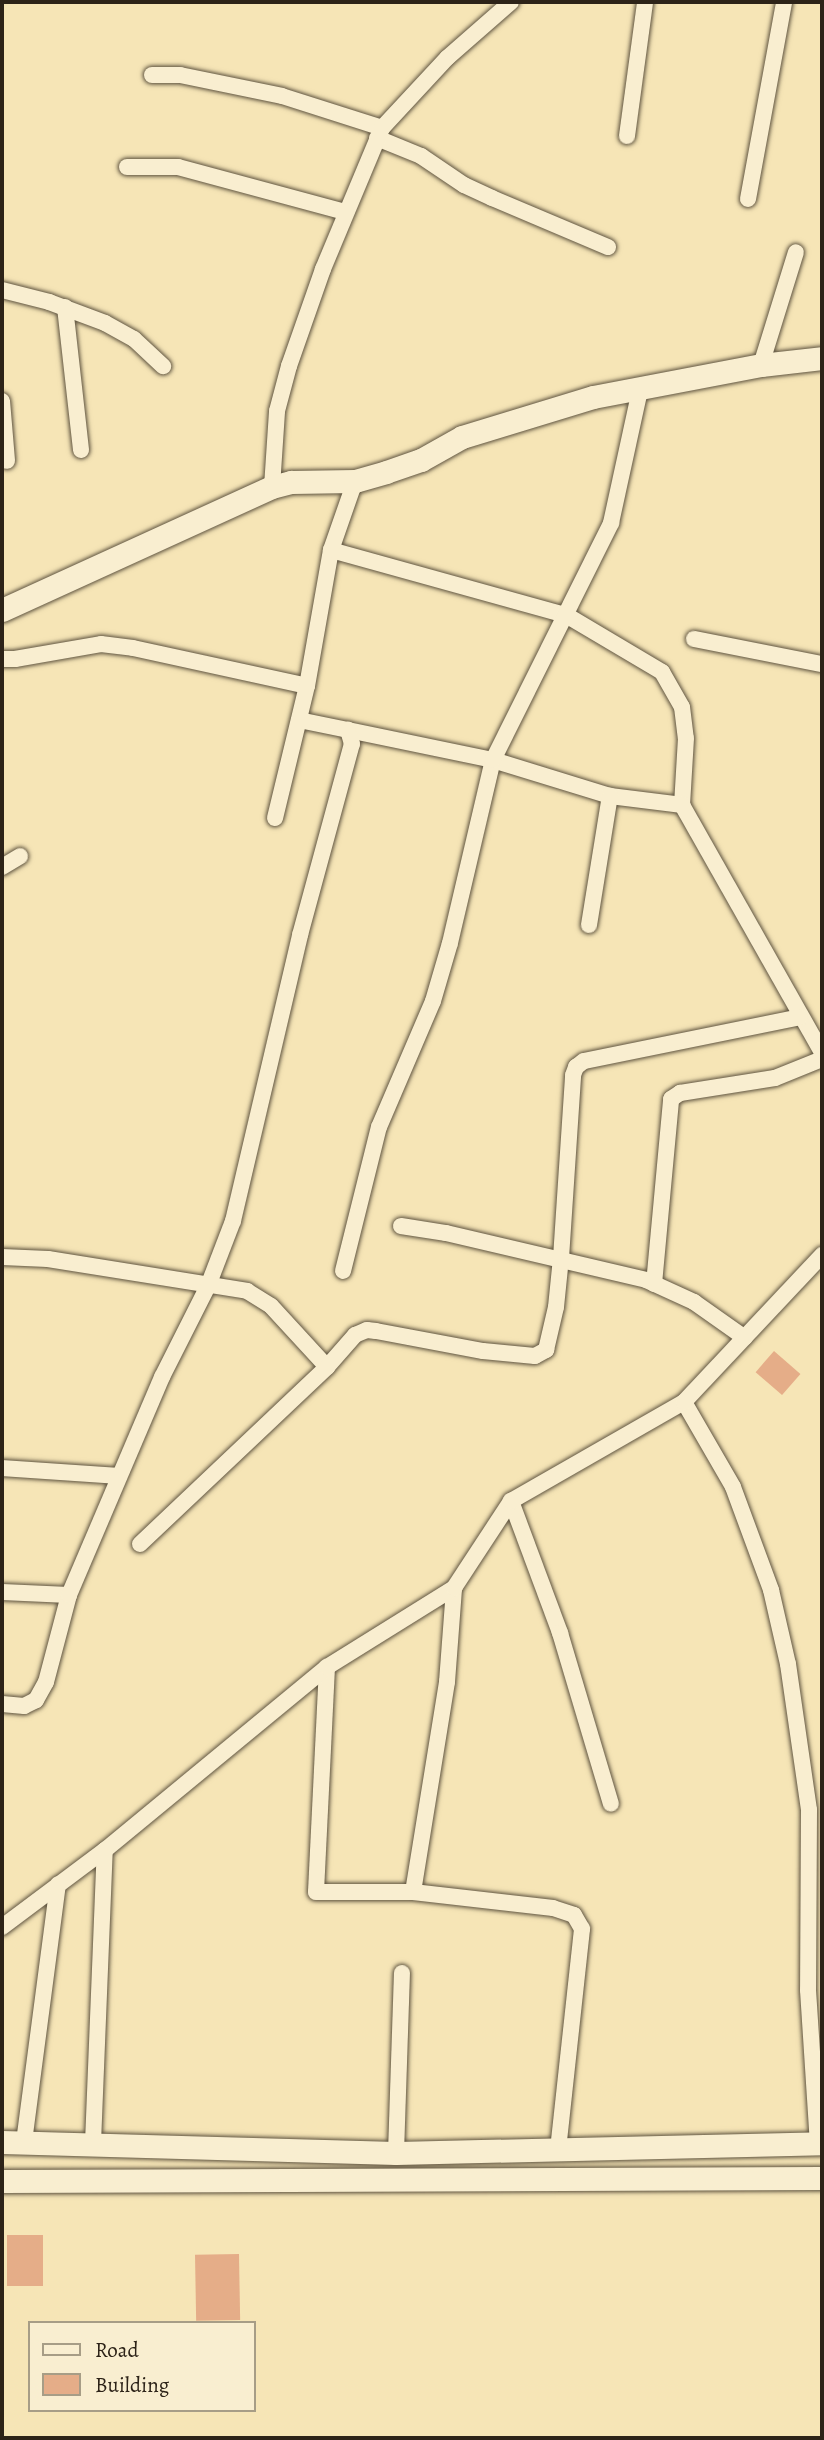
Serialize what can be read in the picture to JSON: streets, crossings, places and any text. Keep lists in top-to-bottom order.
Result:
{
  "legend": ["Road", "Building"]
}
